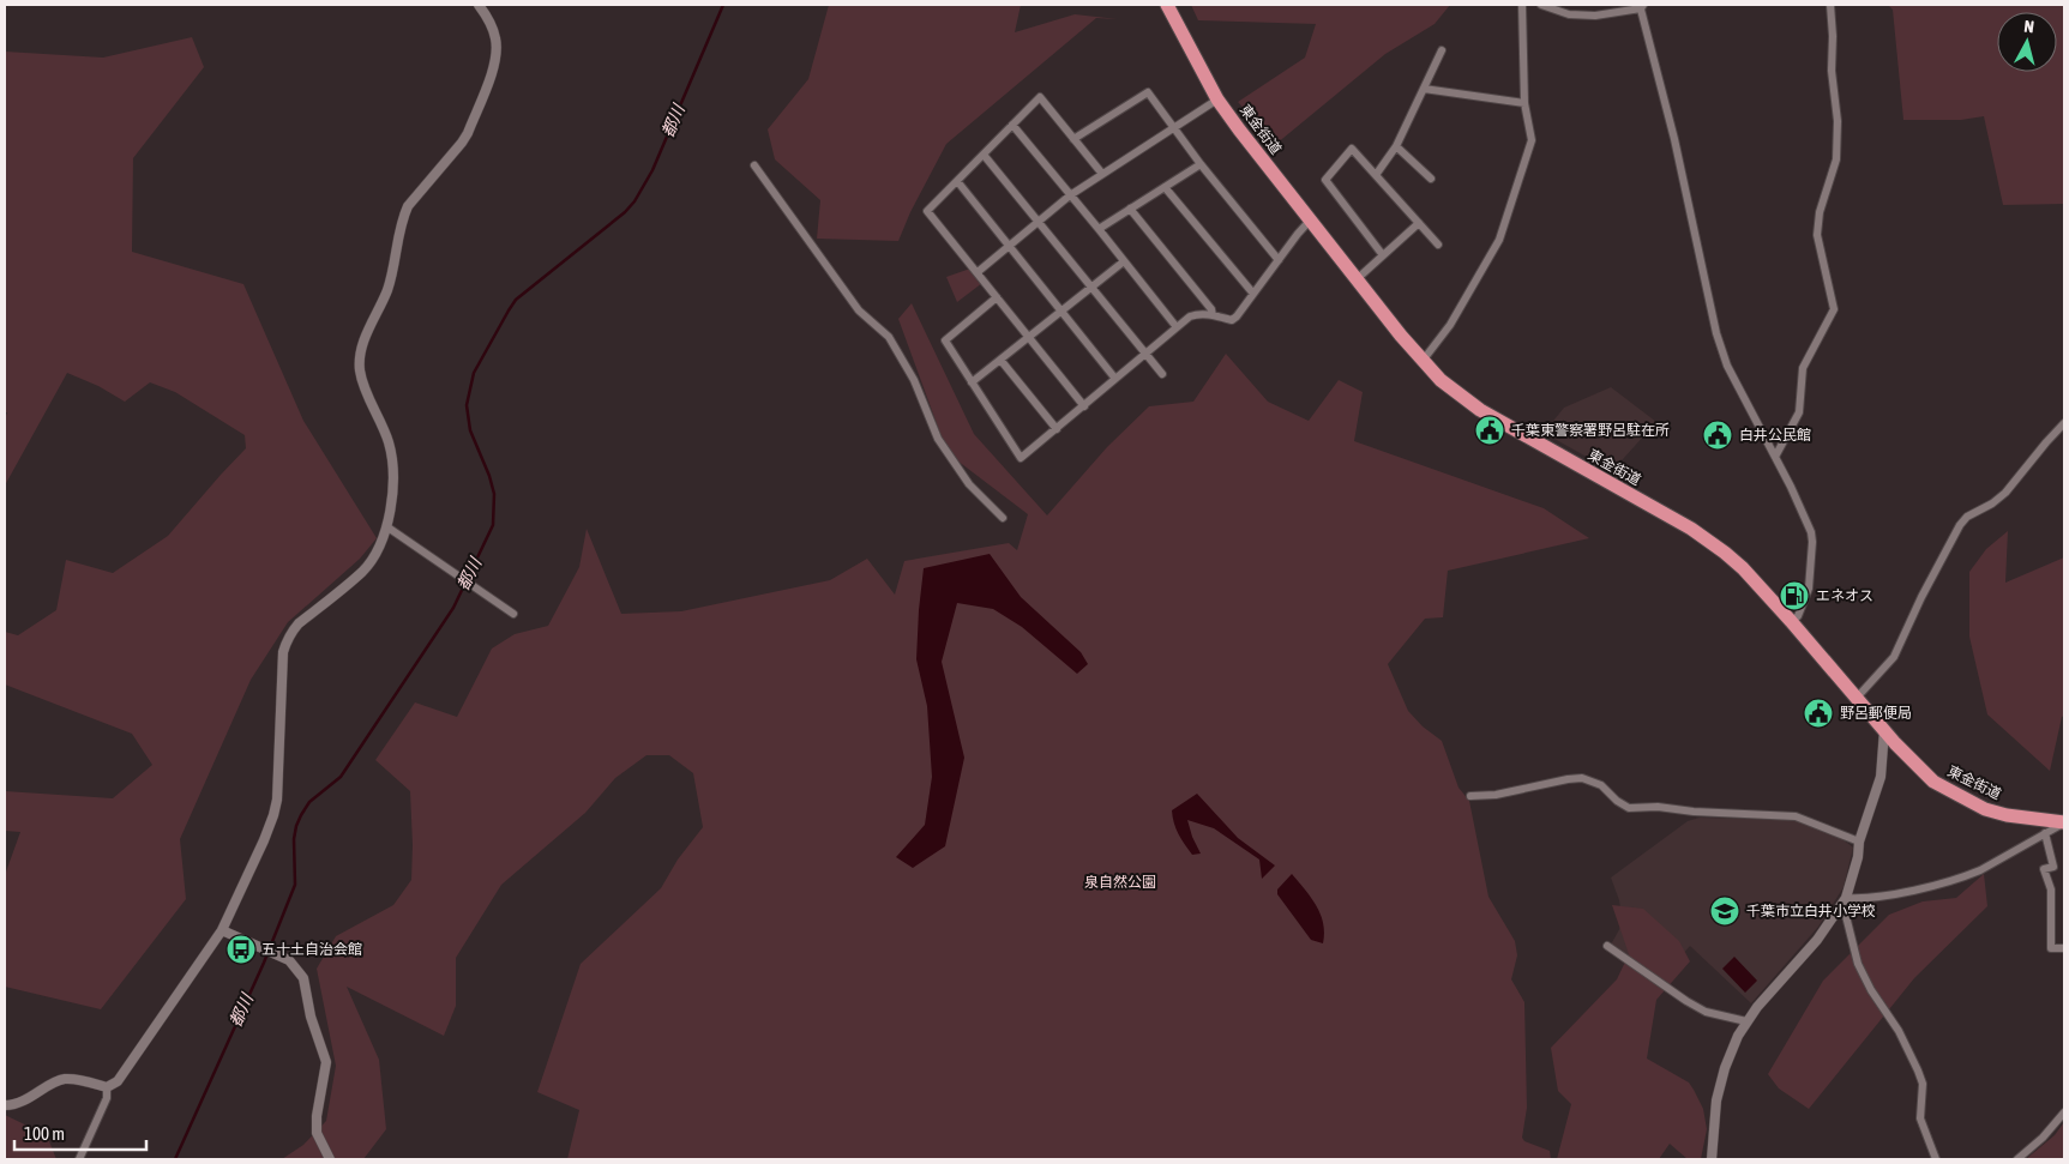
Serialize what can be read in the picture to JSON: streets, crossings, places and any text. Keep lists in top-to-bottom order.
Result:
{
  "streets": {
    "highway": ["東金街道"]
  },
  "water": ["都川"],
  "parks": ["泉自然公園"],
  "places": {
    "public building": ["千葉東警察署野呂駐在所", "白井公民館", "野呂郵便局"],
    "fuel station": ["エネオス"],
    "school or university": ["千葉市立白井小学校"],
    "bus stop": ["五十土自治会館"]
  },
  "scale_bar": "100 m",
  "north": "top"
}
